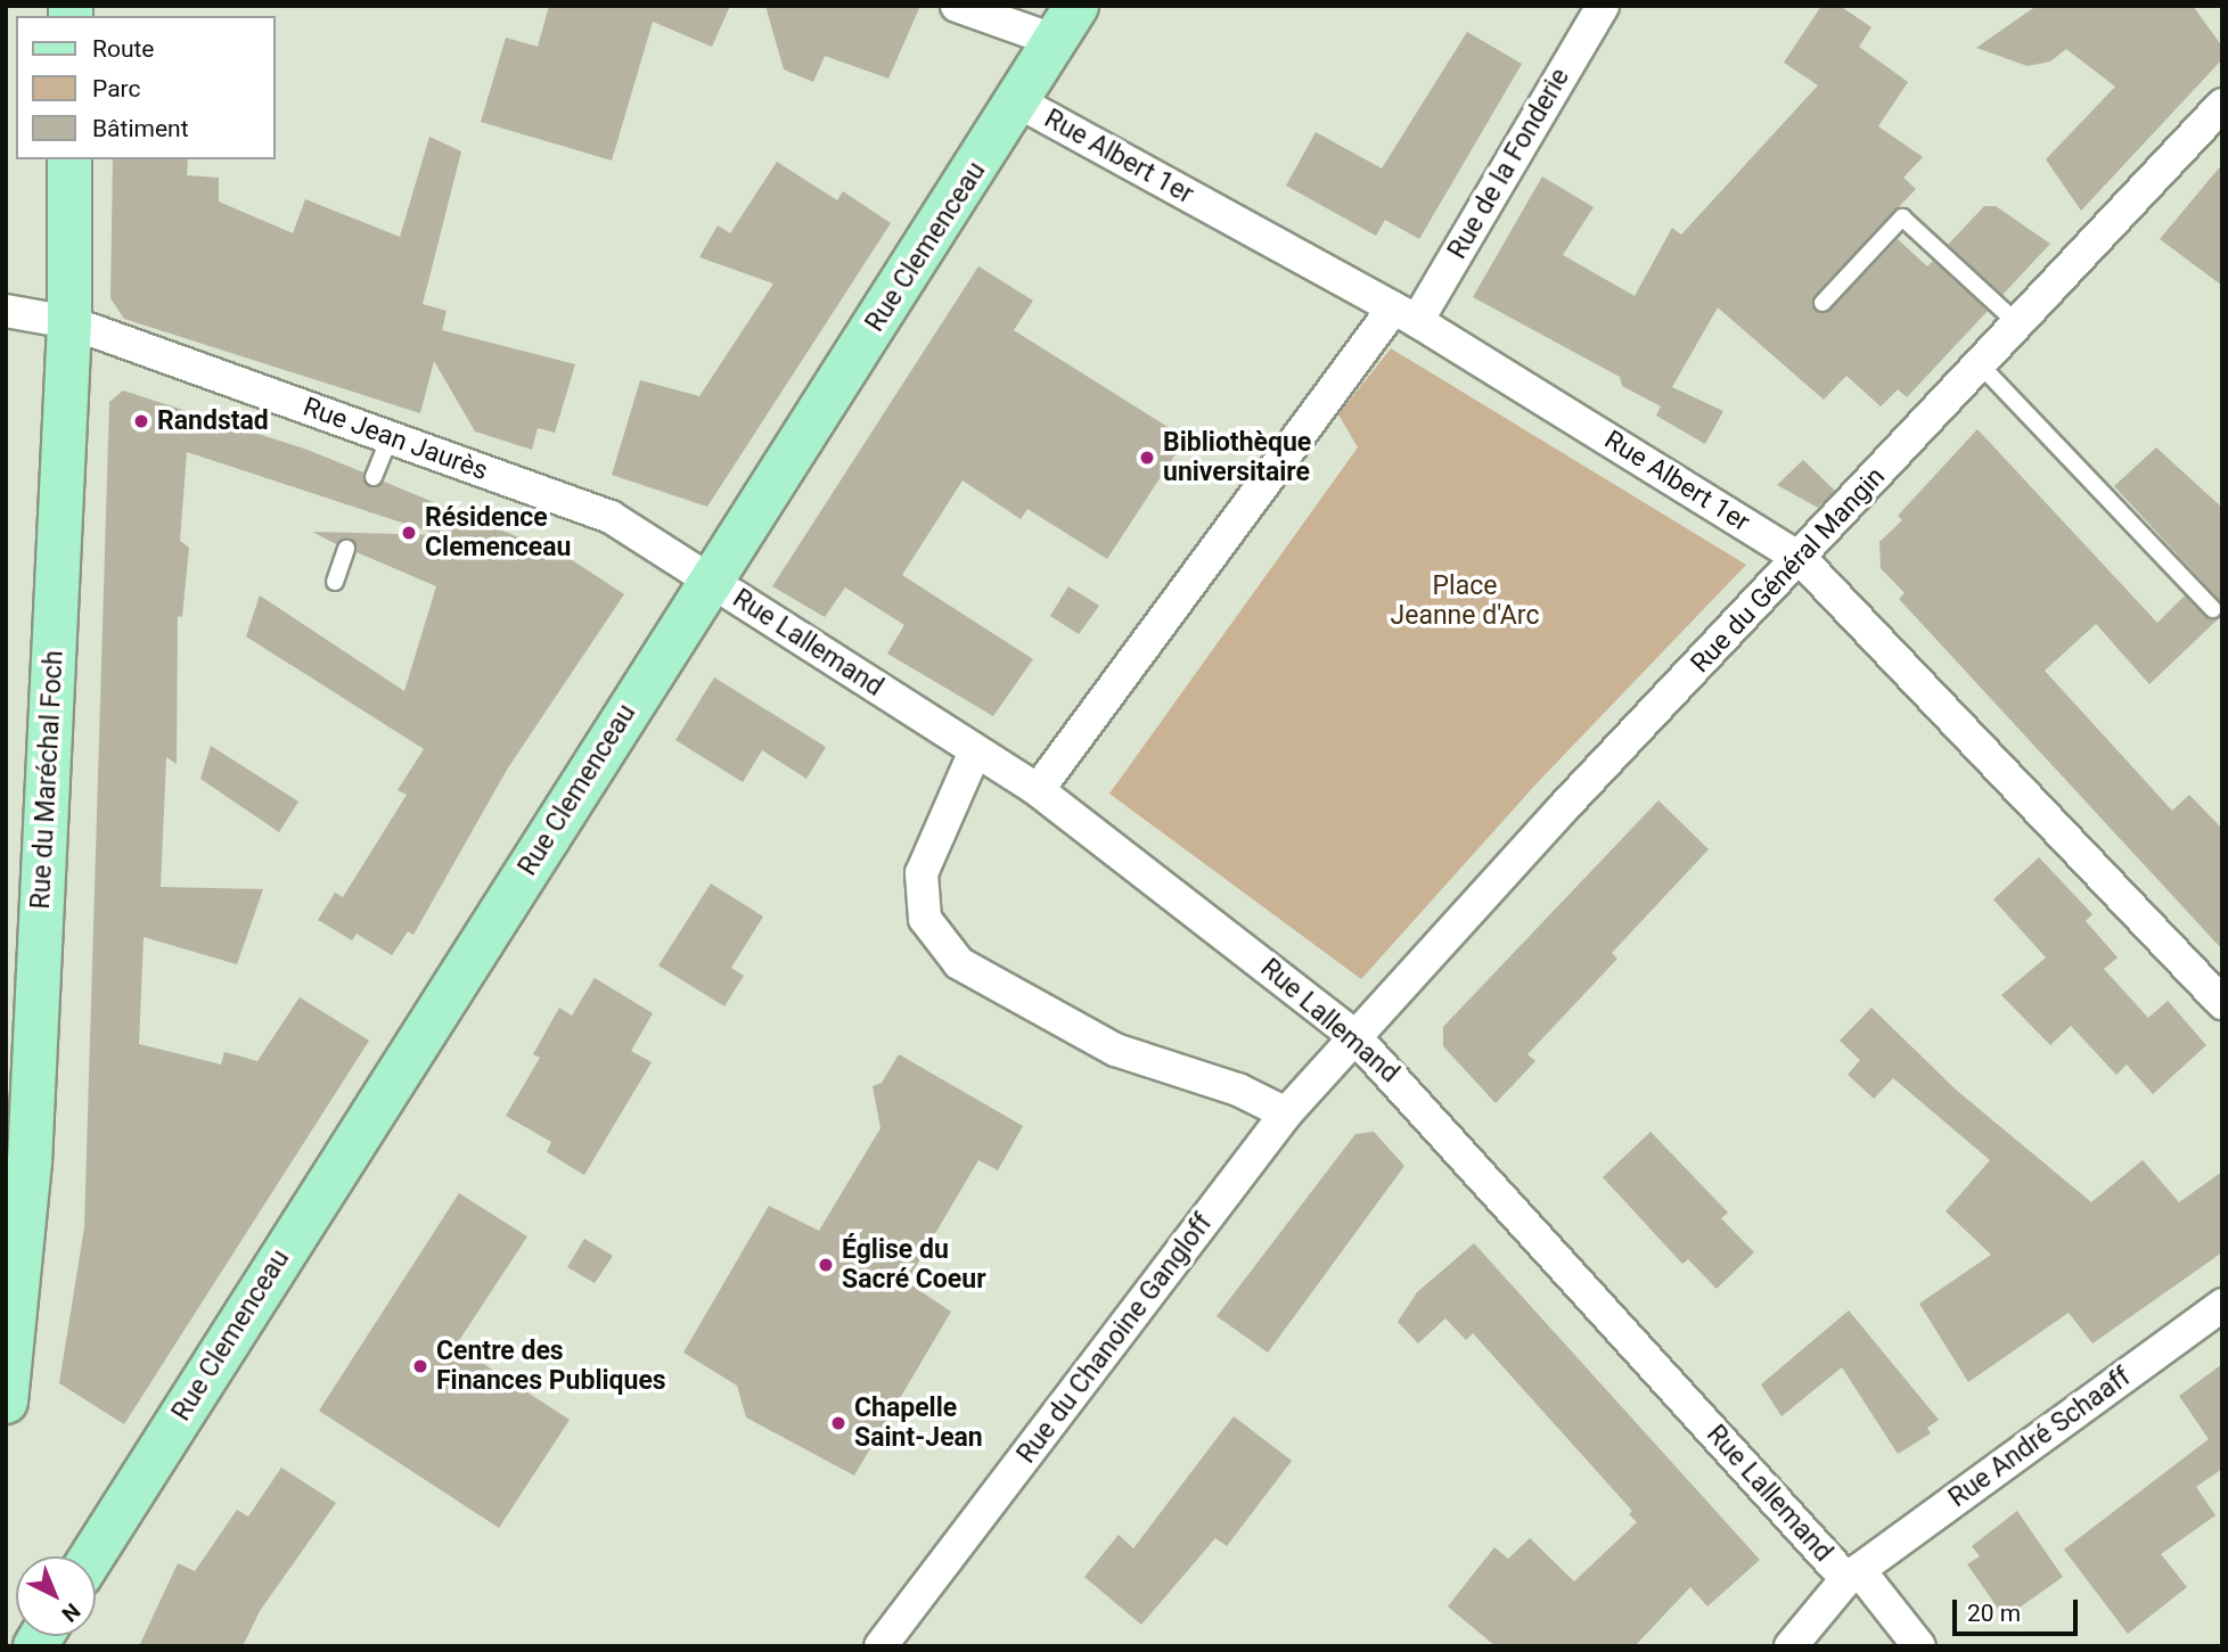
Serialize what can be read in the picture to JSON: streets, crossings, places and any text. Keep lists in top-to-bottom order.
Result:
{
  "streets": {
    "main road": ["Rue Clemenceau", "Rue du Maréchal Foch"],
    "street": [
      "Rue Albert 1er",
      "Rue de la Fonderie",
      "Rue Jean Jaurès",
      "Rue du Général Mangin",
      "Rue Lallemand",
      "Rue du Chanoine Gangloff",
      "Rue André Schaaff"
    ]
  },
  "crossings": [
    ["Rue Albert 1er", "Rue de la Fonderie"],
    ["Rue Albert 1er", "Rue Clemenceau"],
    ["Rue Albert 1er", "Rue du Général Mangin"],
    ["Rue Clemenceau", "Rue Jean Jaurès"],
    ["Rue Clemenceau", "Rue Lallemand"],
    ["Rue Jean Jaurès", "Rue Lallemand"],
    ["Rue Jean Jaurès", "Rue du Maréchal Foch"],
    ["Rue du Général Mangin", "Rue Lallemand"],
    ["Rue du Général Mangin", "Rue du Chanoine Gangloff"],
    ["Rue Lallemand", "Rue du Chanoine Gangloff"],
    ["Rue Lallemand", "Rue André Schaaff"]
  ],
  "parks": ["Place Jeanne d'Arc"],
  "places": [
    "Randstad",
    "Bibliothèque universitaire",
    "Résidence Clemenceau",
    "Église du Sacré Coeur",
    "Centre des Finances Publiques",
    "Chapelle Saint-Jean"
  ],
  "legend": ["Route", "Parc", "Bâtiment"],
  "scale_bar": "20 m",
  "north": "bottom right"
}
